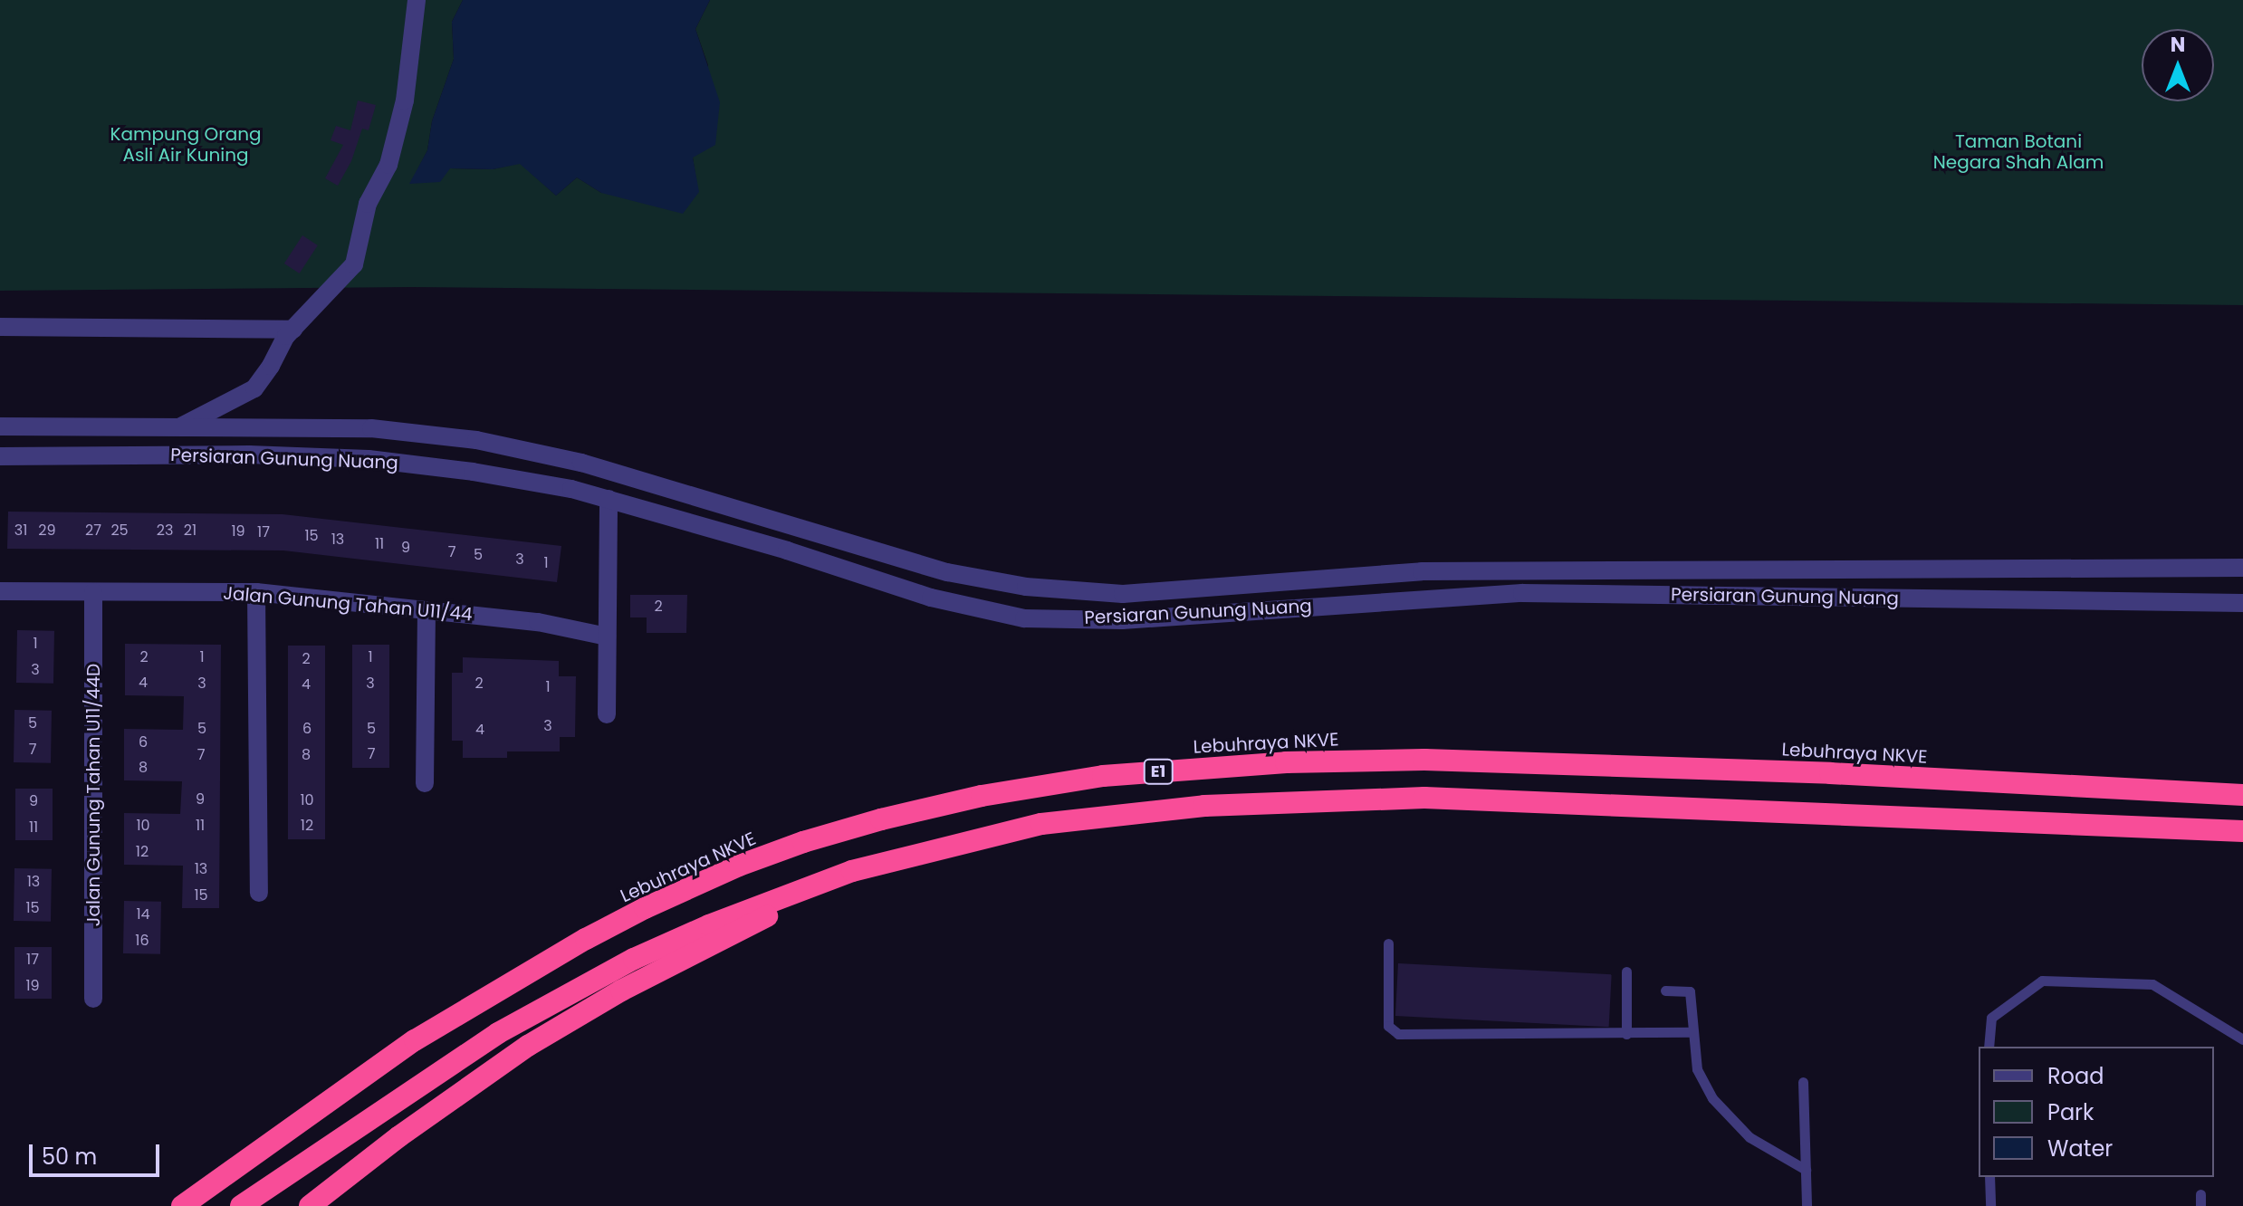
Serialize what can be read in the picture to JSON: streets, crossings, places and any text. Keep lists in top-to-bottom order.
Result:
{
  "streets": {
    "highway": ["Lebuhraya NKVE", "E1"],
    "street": ["Persiaran Gunung Nuang", "Jalan Gunung Tahan U11/44", "Jalan Gunung Tahan U11/44D"]
  },
  "crossings": [
    ["Jalan Gunung Tahan U11/44", "Jalan Gunung Tahan U11/44D"]
  ],
  "parks": ["Kampung Orang Asli Air Kuning", "Taman Botani Negara Shah Alam"],
  "house_numbers": [
    "31",
    "29",
    "27",
    "25",
    "23",
    "21",
    "19",
    "17",
    "15",
    "13",
    "11",
    "9",
    "7",
    "5",
    "3",
    "1",
    "2",
    "1",
    "2",
    "1",
    "1",
    "2",
    "3",
    "4",
    "3",
    "3",
    "2",
    "4",
    "1",
    "5",
    "3",
    "5",
    "6",
    "5",
    "4",
    "6",
    "7",
    "7",
    "7",
    "8",
    "8",
    "9",
    "10",
    "9",
    "10",
    "11",
    "12",
    "11",
    "12",
    "13",
    "13",
    "15",
    "15",
    "14",
    "16",
    "17",
    "19"
  ],
  "legend": ["Road", "Park", "Water"],
  "scale_bar": "50 m",
  "north": "top"
}
